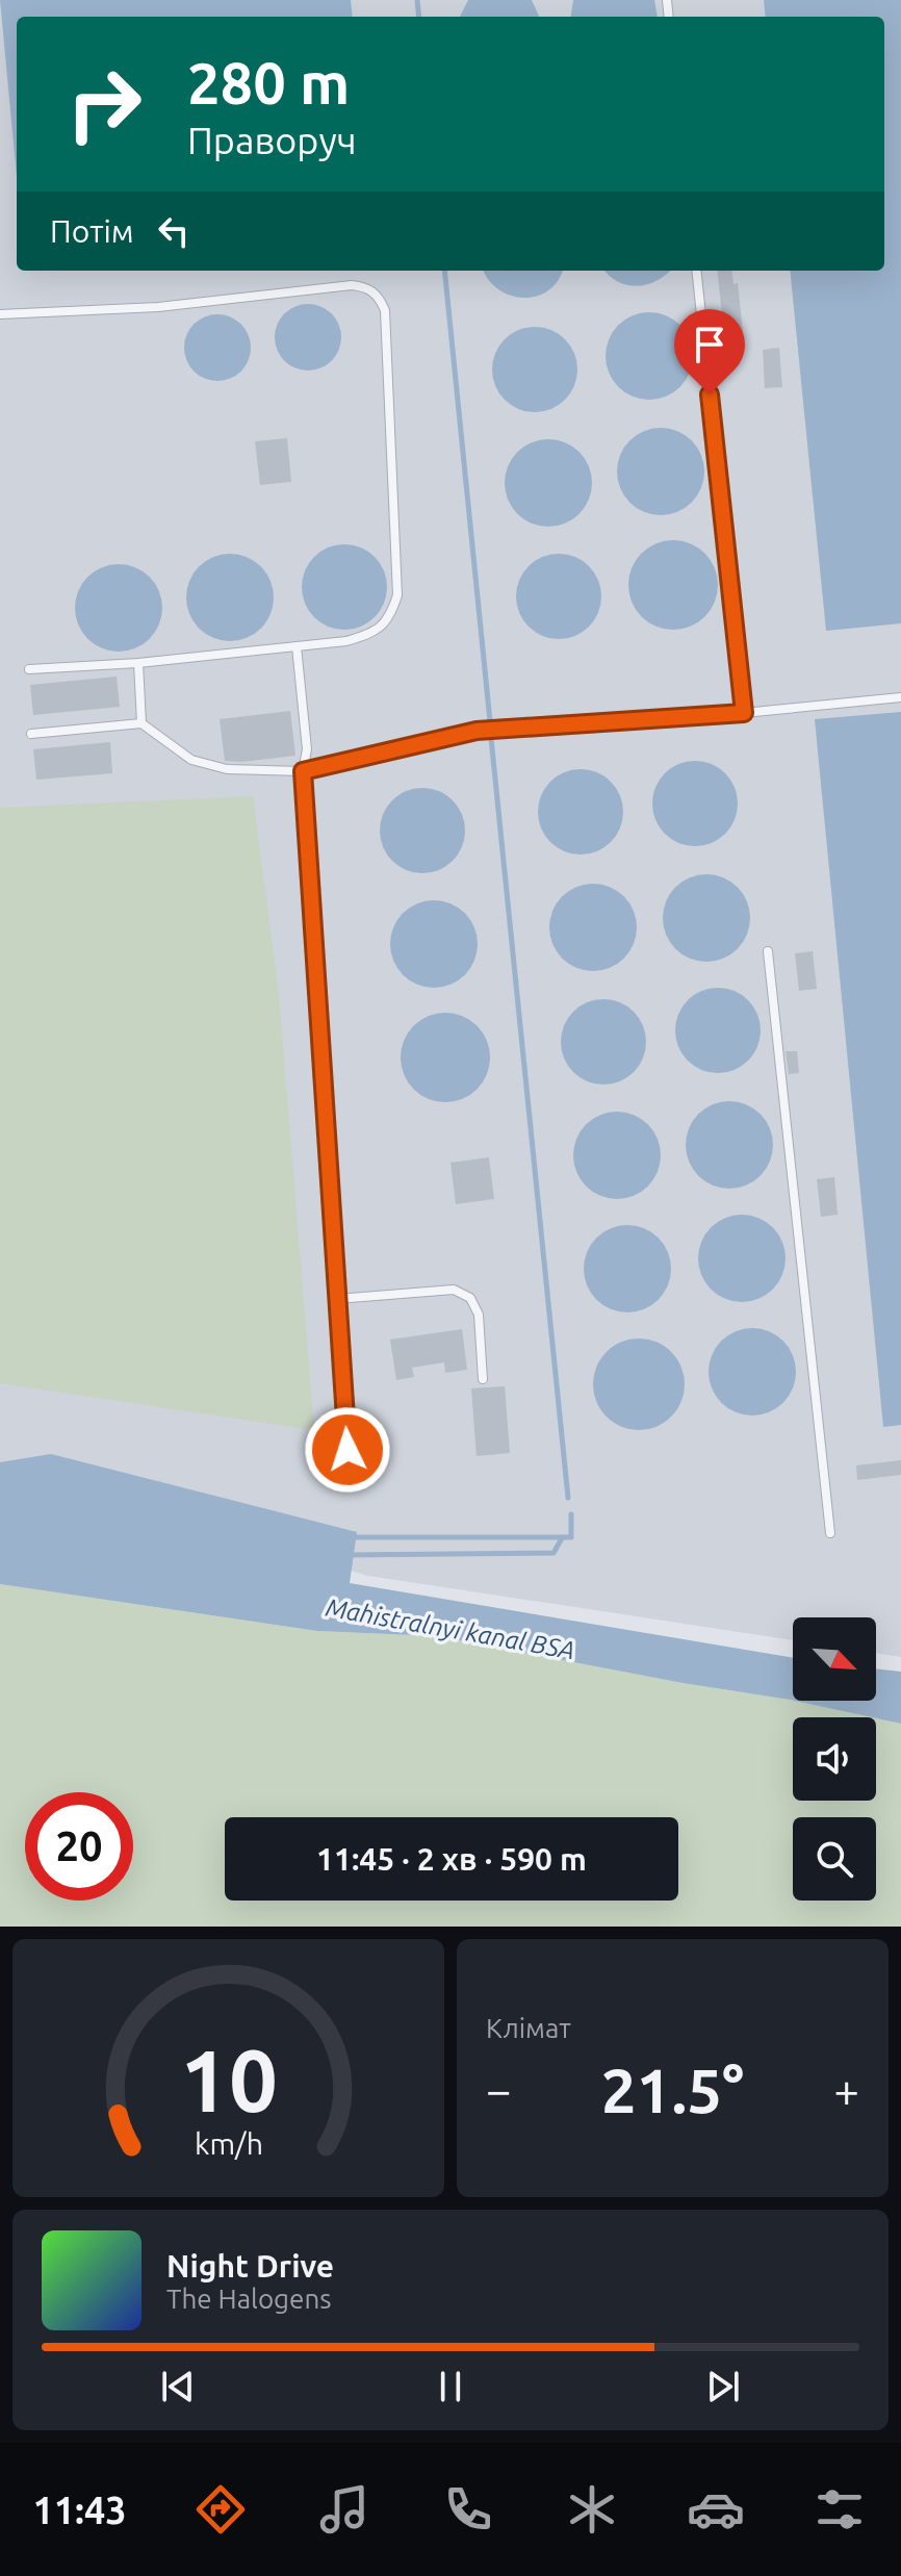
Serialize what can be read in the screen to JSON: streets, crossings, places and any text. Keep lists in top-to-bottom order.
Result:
{
  "water": ["Mahistralnyi kanal BSA"],
  "north": "bottom right",
  "page": {
    "turn": ["280 m", "Праворуч"],
    "then": "Потім",
    "limit": "20",
    "trip": "11:45 · 2 хв · 590 m",
    "tile": "Клімат",
    "heat": ["−", "21.5°", "+"],
    "song": ["Night Drive", "The Halogens"],
    "tabs": "11:43",
    "gauge": ["10", "km/h"]
  }
}
